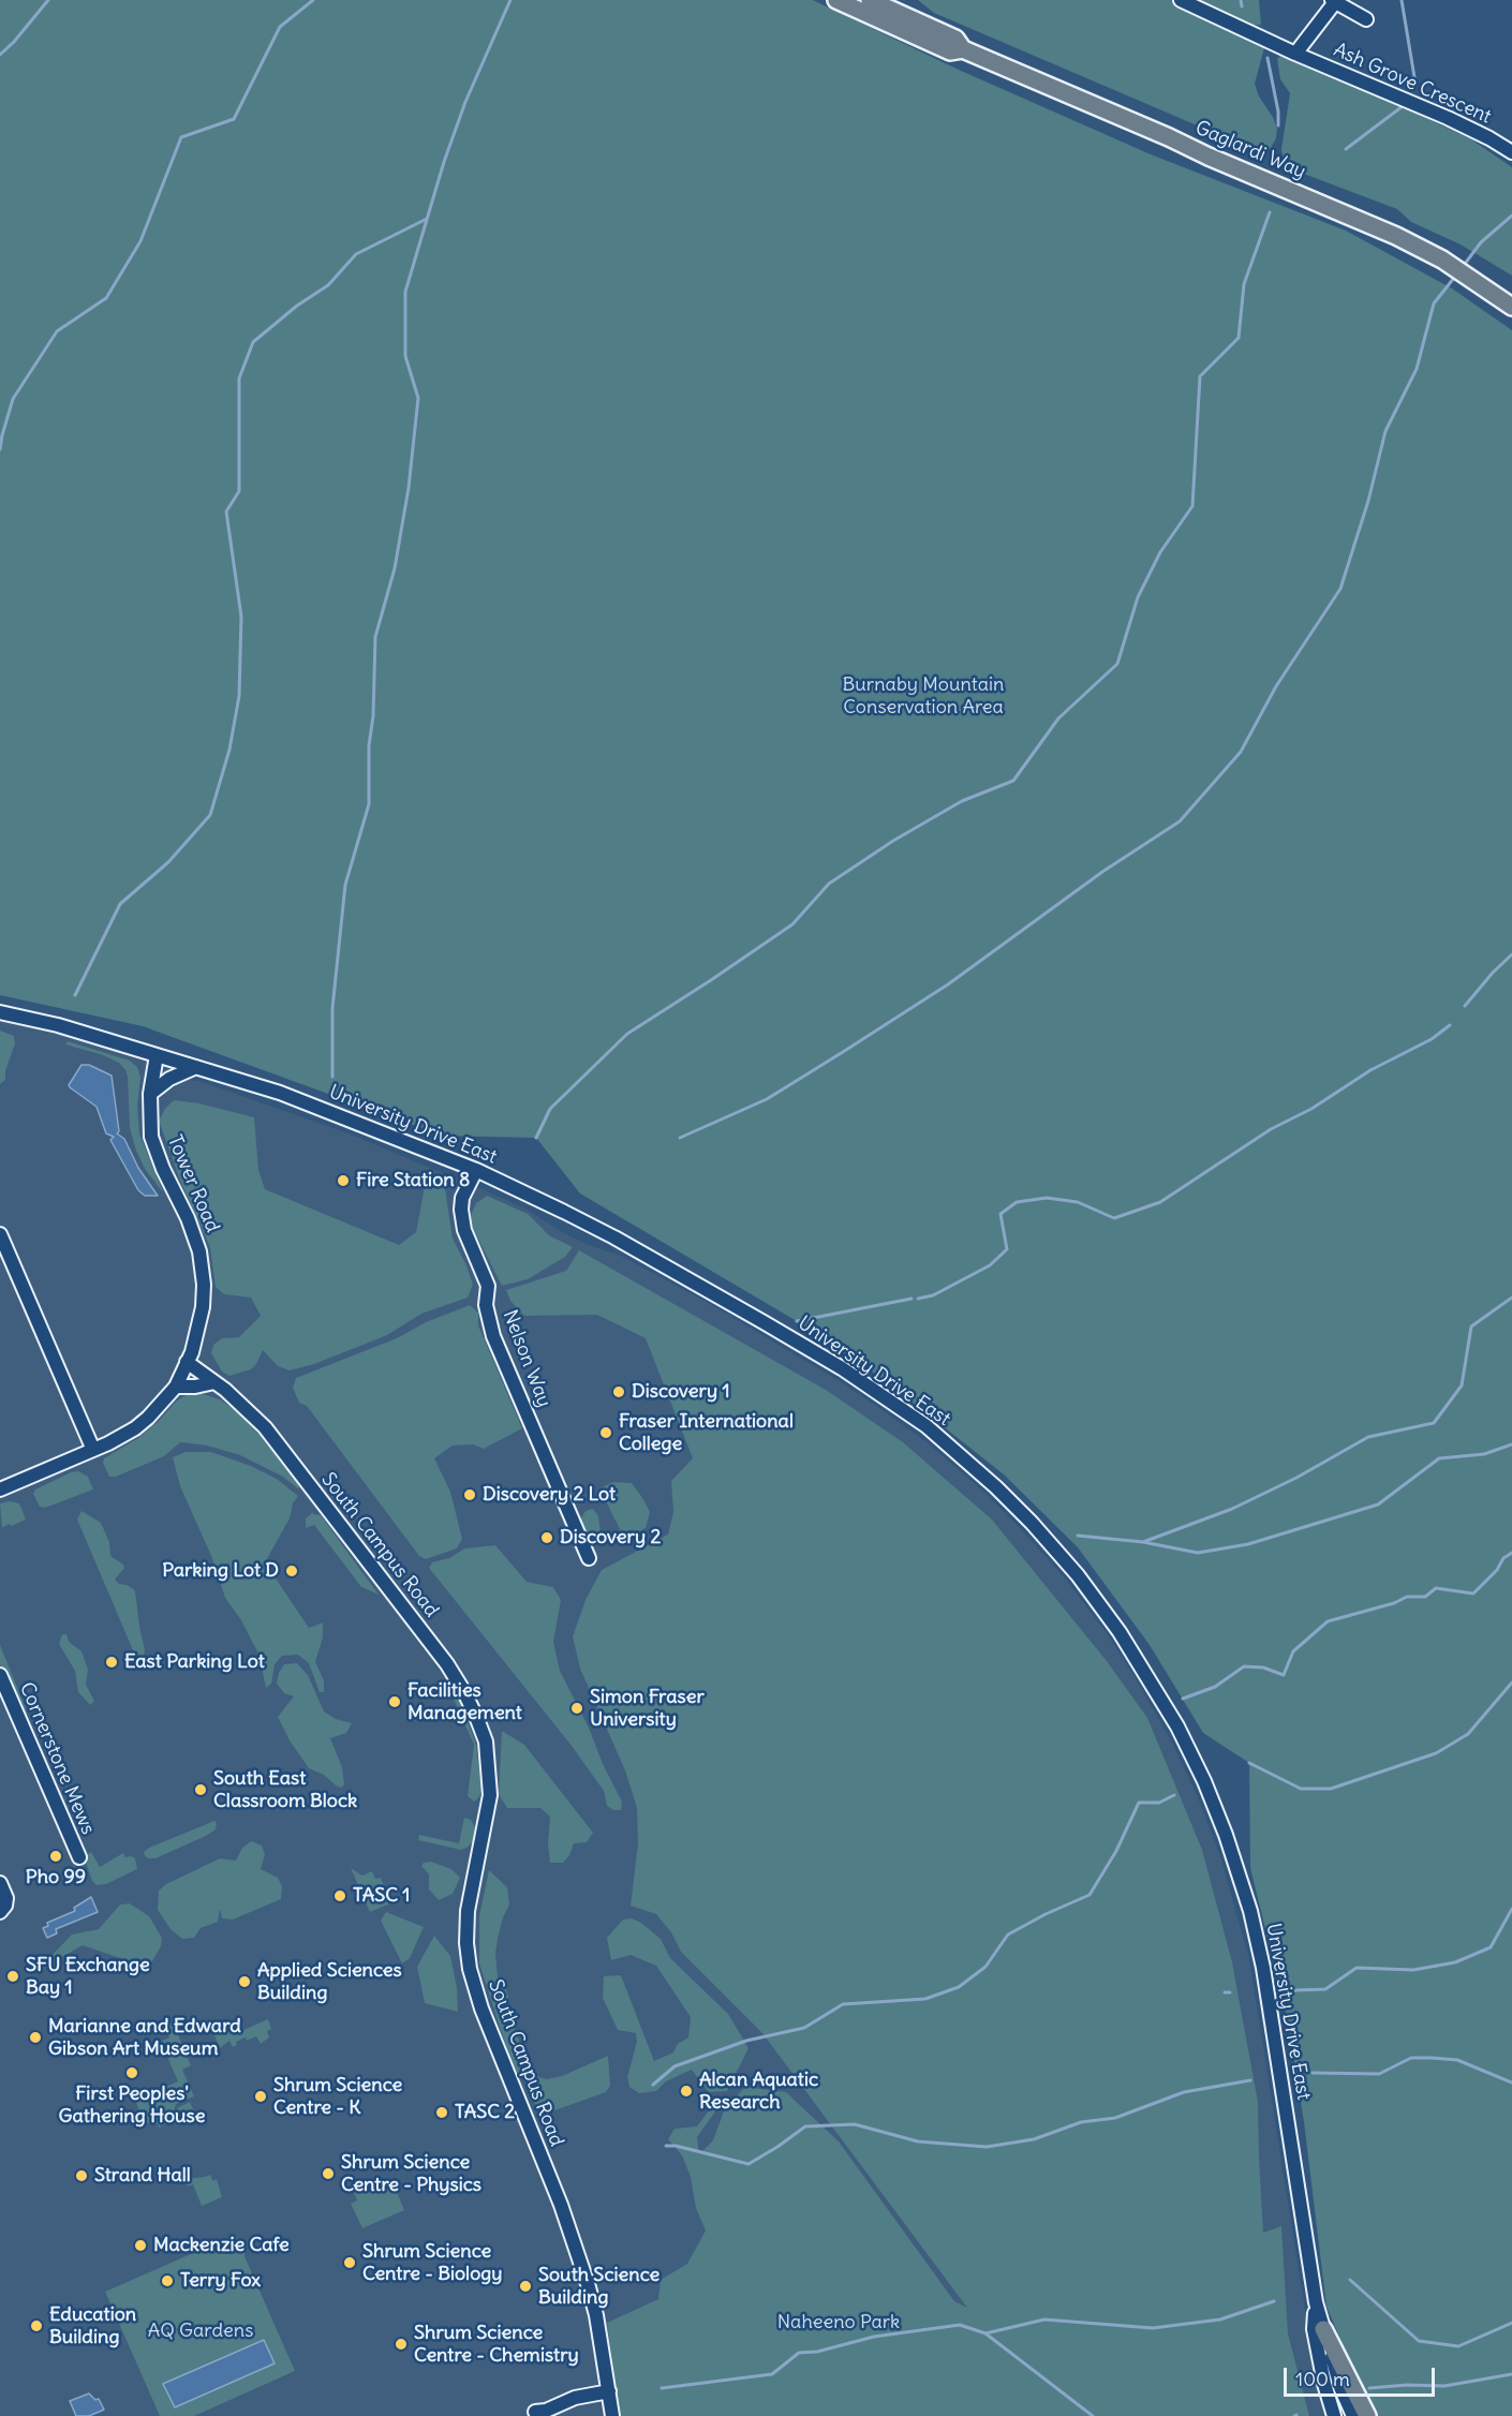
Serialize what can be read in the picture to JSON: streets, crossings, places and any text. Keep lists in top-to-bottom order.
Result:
{
  "streets": {
    "main road": ["Gaglardi Way"],
    "street": [
      "Ash Grove Crescent",
      "University Drive East",
      "Tower Road",
      "Nelson Way",
      "South Campus Road",
      "Cornerstone Mews"
    ]
  },
  "crossings": [
    ["University Drive East", "Tower Road"],
    ["University Drive East", "Nelson Way"],
    ["Tower Road", "South Campus Road"]
  ],
  "parks": ["Burnaby Mountain Conservation Area", "Naheeno Park", "AQ Gardens"],
  "places": [
    "Fire Station 8",
    "Discovery 1",
    "Fraser International College",
    "Discovery 2 Lot",
    "Discovery 2",
    "Parking Lot D",
    "East Parking Lot",
    "Facilities Management",
    "Simon Fraser University",
    "South East Classroom Block",
    "Pho 99",
    "TASC 1",
    "SFU Exchange Bay 1",
    "Applied Sciences Building",
    "Marianne and Edward Gibson Art Museum",
    "First Peoples' Gathering House",
    "Alcan Aquatic Research",
    "Shrum Science Centre - K",
    "TASC 2",
    "Shrum Science Centre - Physics",
    "Strand Hall",
    "Mackenzie Cafe",
    "Shrum Science Centre - Biology",
    "Terry Fox",
    "South Science Building",
    "Education Building",
    "Shrum Science Centre - Chemistry"
  ],
  "scale_bar": "100 m"
}
